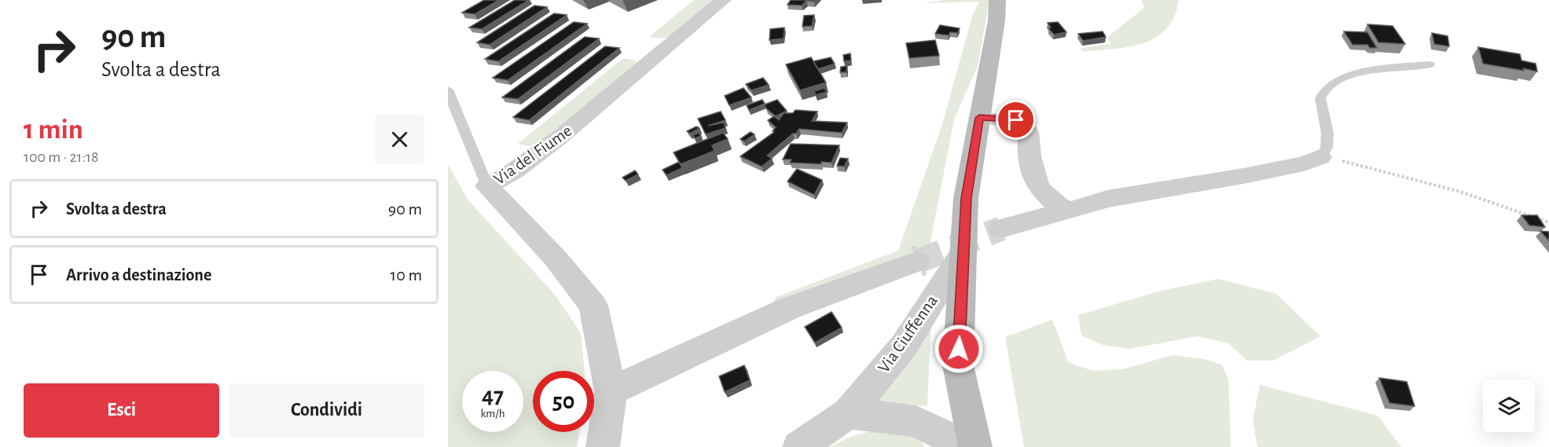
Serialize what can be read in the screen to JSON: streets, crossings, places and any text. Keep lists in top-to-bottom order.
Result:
{
  "streets": {
    "street": ["Via del Fiume", "Via Ciuffenna"]
  },
  "page": {
    "turn": ["90 m", "Svolta a destra"],
    "heading": ["1 min", "100 m · 21:18"],
    "list": [
      {
        "name": "Svolta a destra",
        "value": "90 m"
      },
      {
        "name": "Arrivo a destinazione",
        "value": "10 m"
      }
    ],
    "speed": "47 km/h",
    "limit": "50",
    "buttons": ["Esci", "Condividi"]
  }
}
